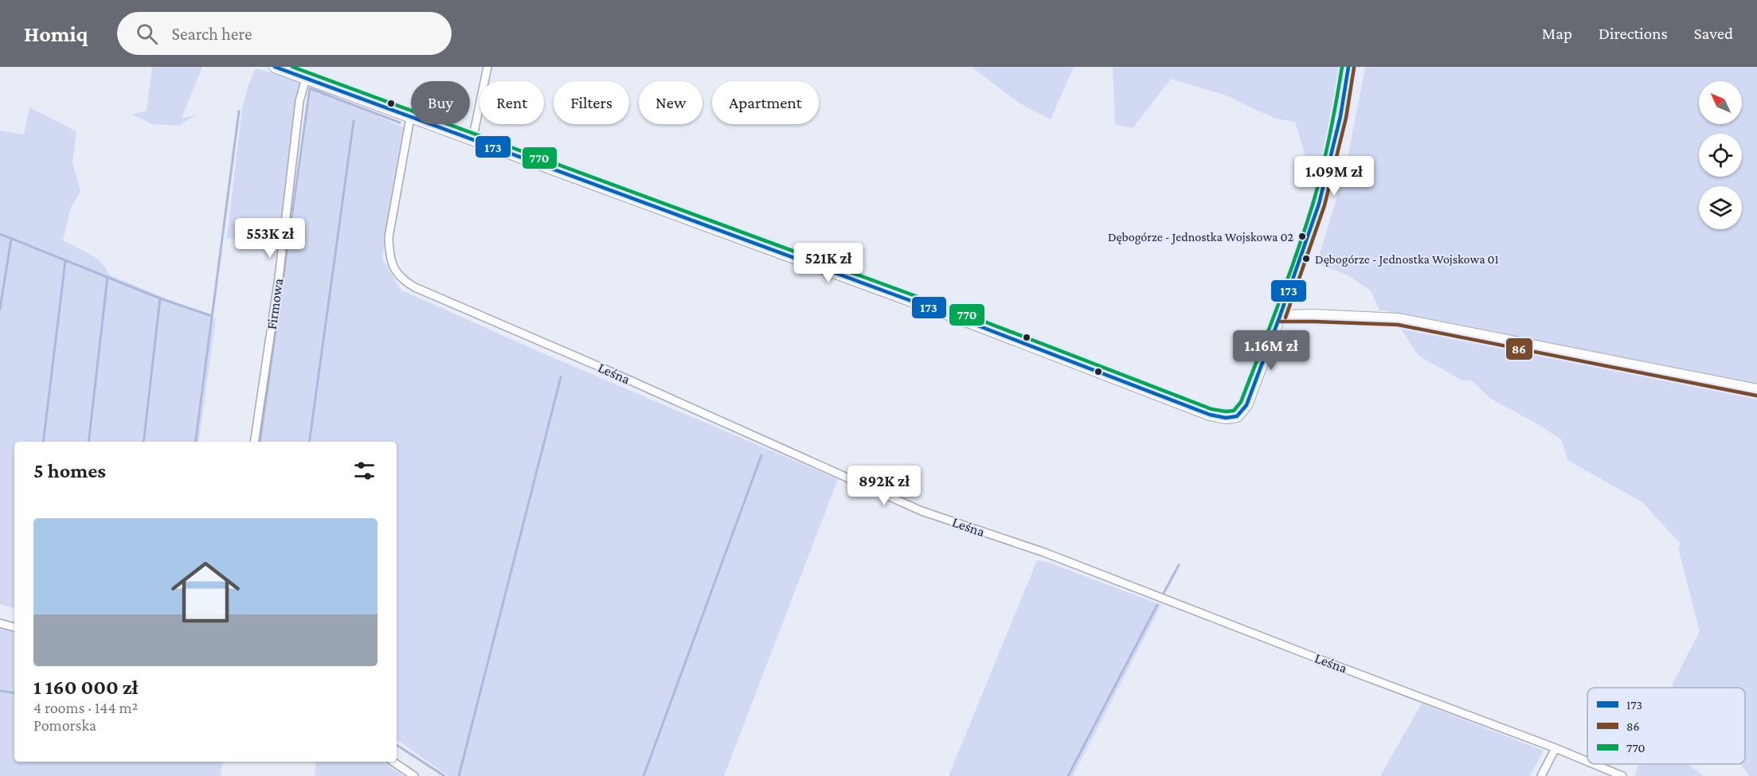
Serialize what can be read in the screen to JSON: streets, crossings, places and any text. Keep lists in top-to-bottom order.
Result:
{
  "streets": {
    "street": ["Firmowa", "Leśna"]
  },
  "places": ["Dębogórze - Jednostka Wojskowa 02", "Dębogórze - Jednostka Wojskowa 01"],
  "lines": ["transit line 173", "transit line 770", "transit line 86"],
  "legend": ["173", "86", "770"],
  "north": "top left",
  "page": {
    "header": "Homiq",
    "search": "Search here",
    "nav": ["Map", "Directions", "Saved"],
    "chip": [
      "Buy",
      "Rent",
      "Filters",
      "New",
      "Apartment"
    ],
    "price": [
      "1.09M zł",
      "553K zł",
      "521K zł",
      "1.16M zł",
      "892K zł"
    ],
    "heading": "5 homes",
    "list": [
      {
        "name": "1 160 000 zł",
        "note": "4 rooms · 144 m² · Pomorska"
      }
    ]
  }
}
